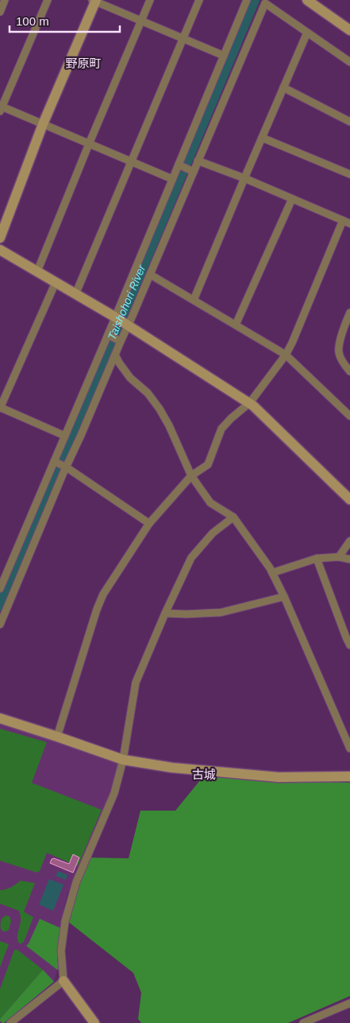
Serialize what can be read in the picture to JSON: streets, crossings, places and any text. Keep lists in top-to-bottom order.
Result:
{
  "districts": ["野原町", "古城"],
  "water": ["Taishohori River"],
  "scale_bar": "100 m"
}
